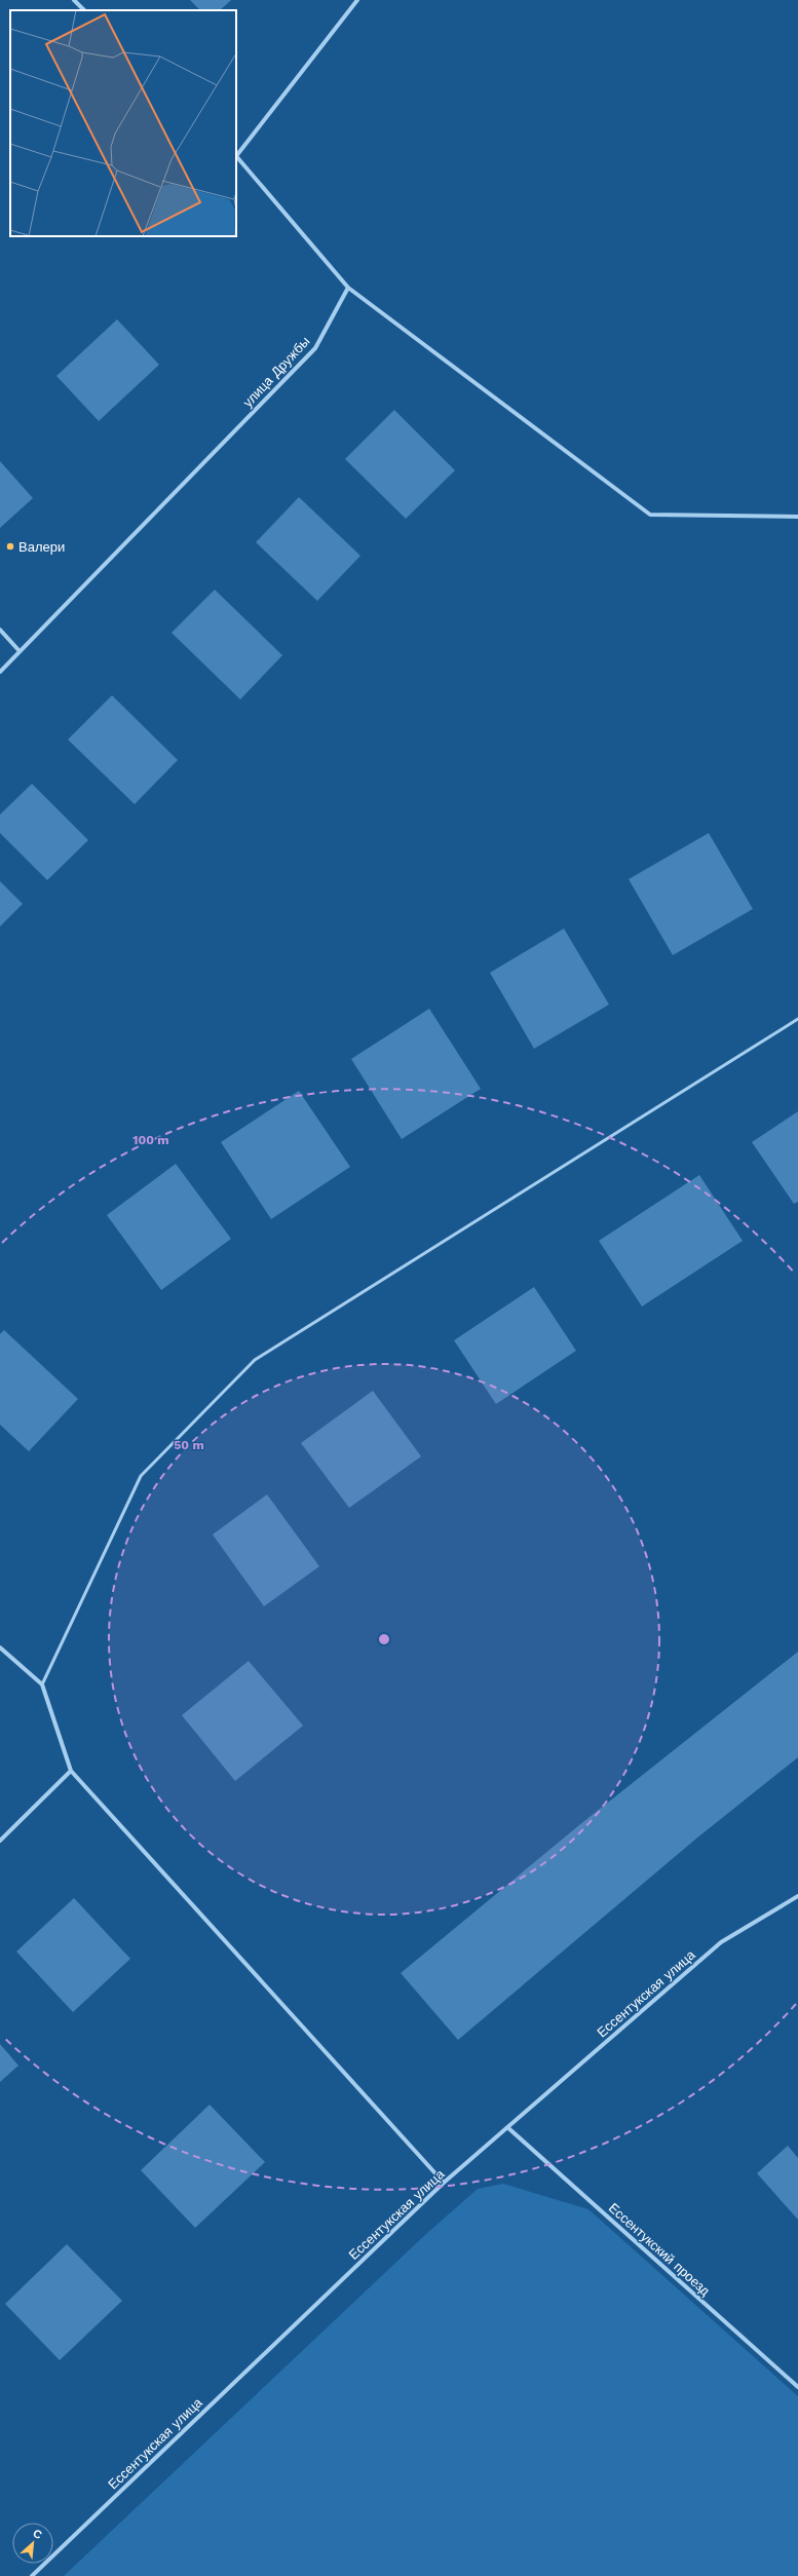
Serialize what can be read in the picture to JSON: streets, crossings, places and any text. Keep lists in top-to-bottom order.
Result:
{
  "streets": {
    "street": ["улица Дружбы", "Ессентукская улица", "Ессентукский проезд"]
  },
  "crossings": [
    ["Ессентукская улица", "Ессентукский проезд"]
  ],
  "places": ["Валери"],
  "north": "top right",
  "rings": ["100 m", "50 m"]
}
